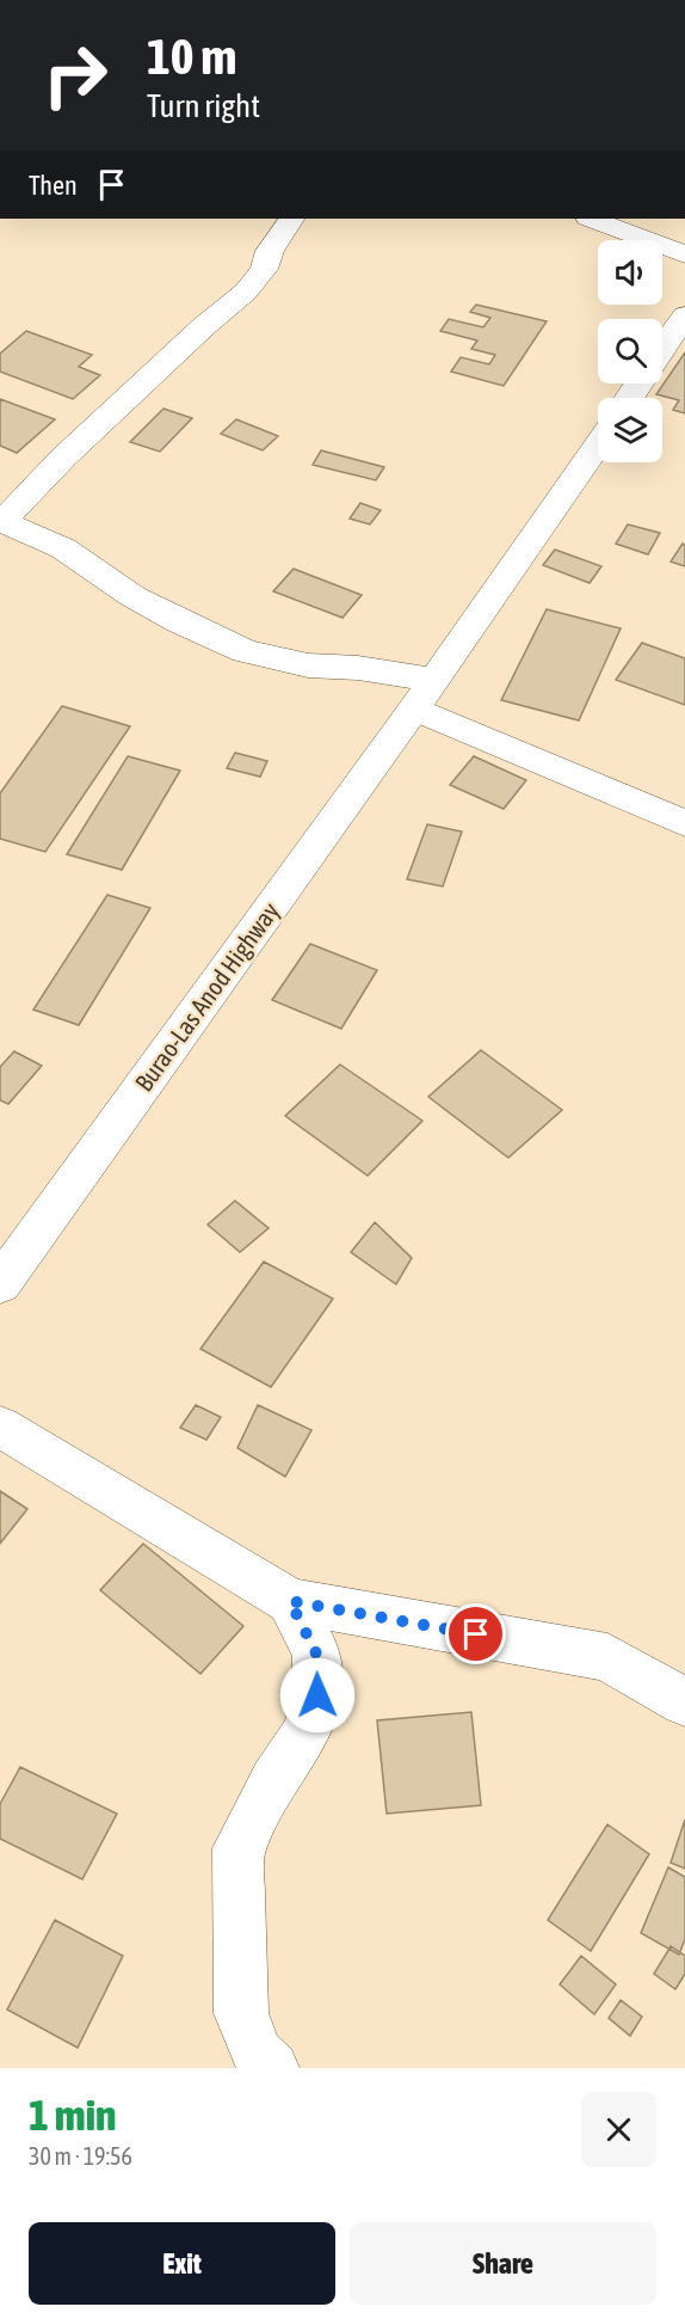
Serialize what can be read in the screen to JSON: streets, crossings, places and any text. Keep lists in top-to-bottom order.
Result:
{
  "streets": {
    "main road": ["Burao-Las Anod Highway"]
  },
  "page": {
    "turn": ["10 m", "Turn right"],
    "then": "Then",
    "heading": ["1 min", "30 m · 19:56"],
    "buttons": ["Exit", "Share"]
  }
}
